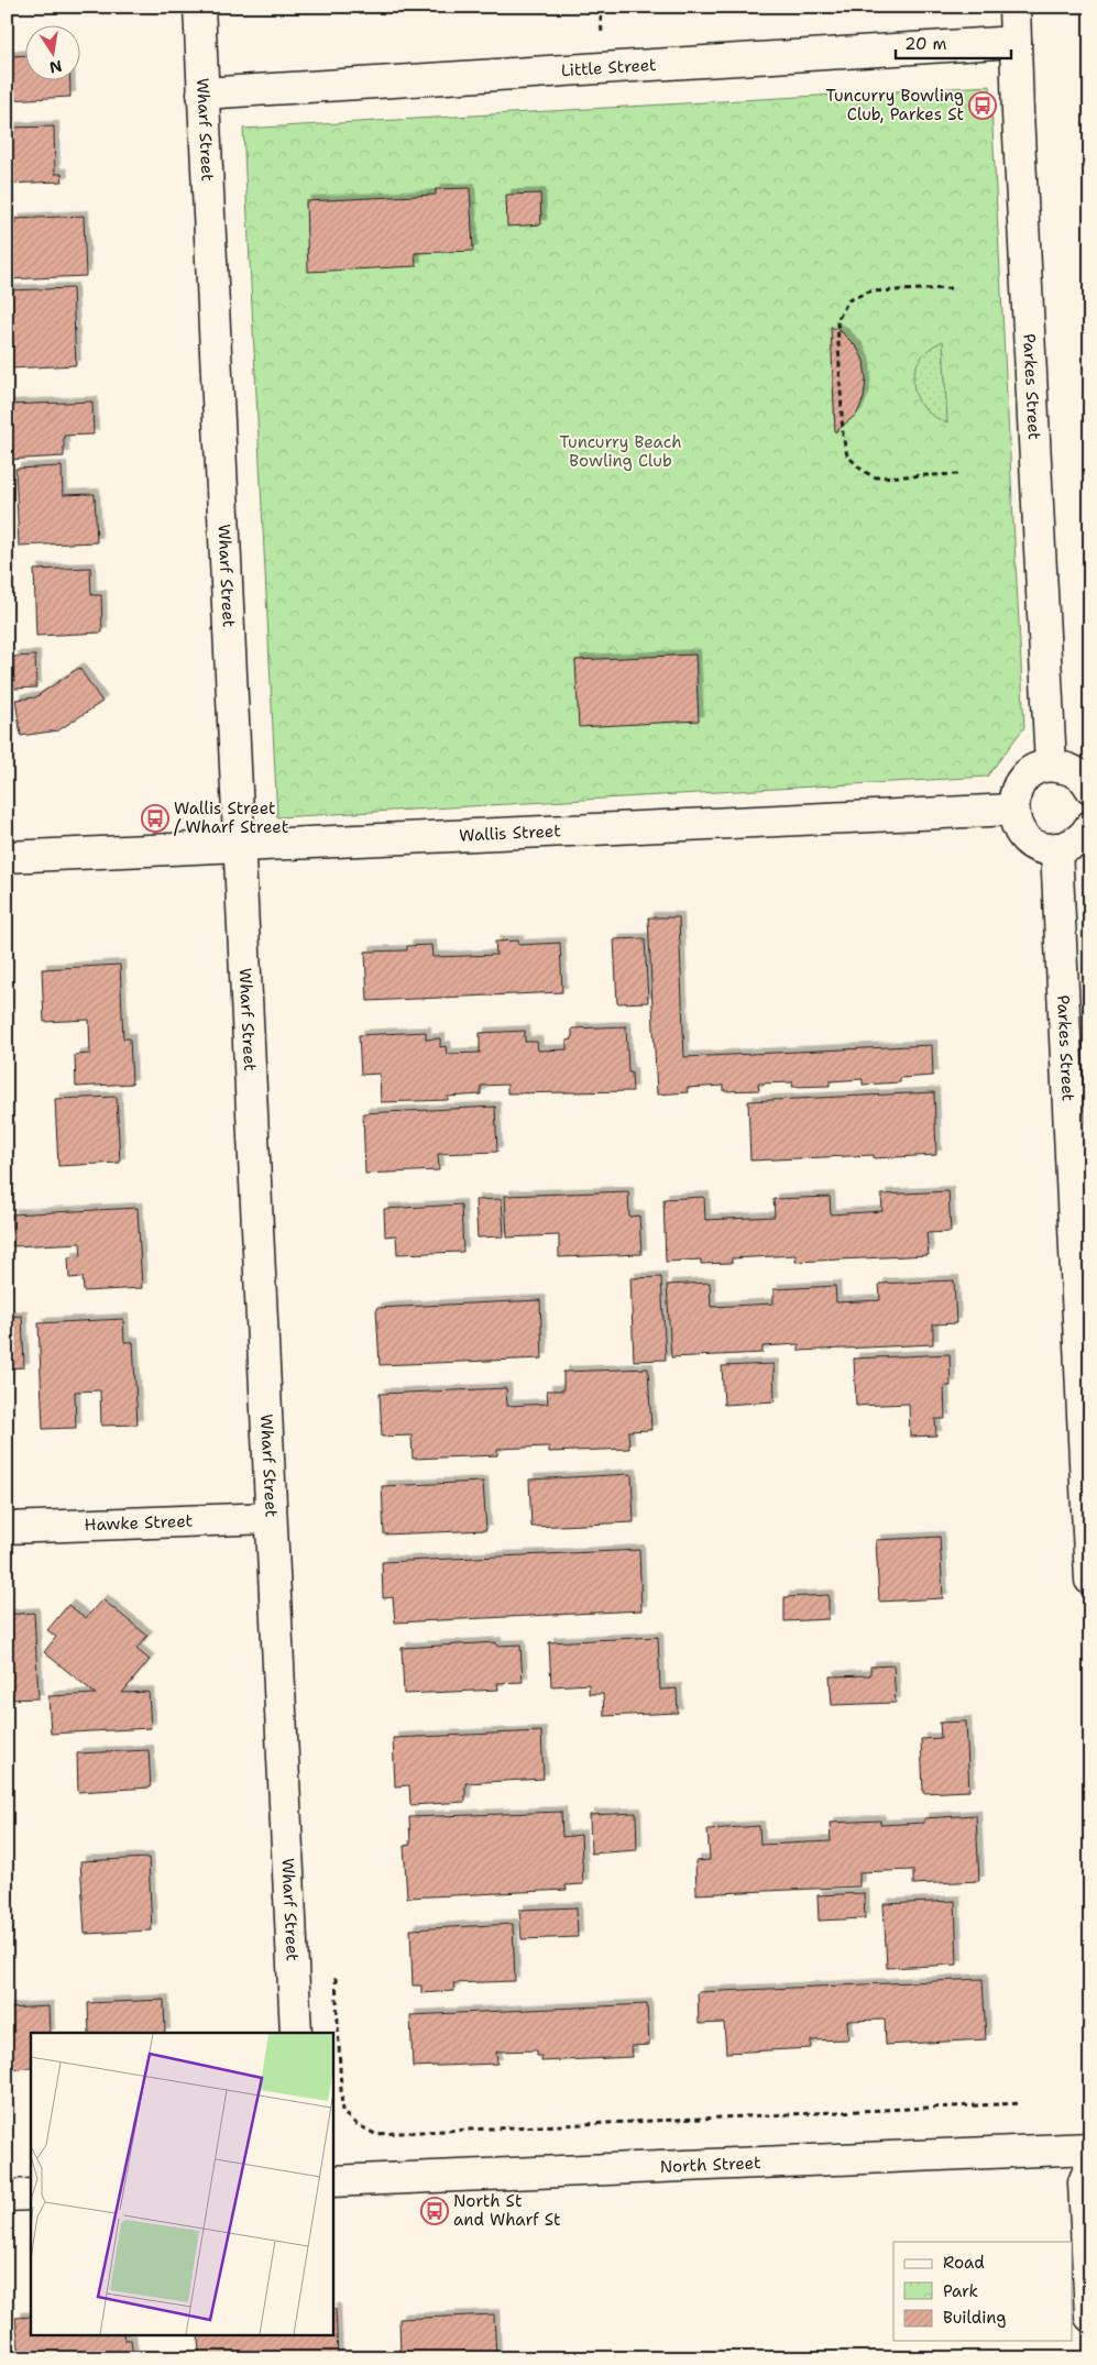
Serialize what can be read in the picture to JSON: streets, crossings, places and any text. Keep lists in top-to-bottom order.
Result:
{
  "streets": {
    "street": [
      "Little Street",
      "Wharf Street",
      "Parkes Street",
      "Wallis Street",
      "Hawke Street",
      "North Street"
    ]
  },
  "crossings": [
    ["Little Street", "Wharf Street"],
    ["Little Street", "Parkes Street"],
    ["Wharf Street", "Wallis Street"],
    ["Wharf Street", "Hawke Street"]
  ],
  "parks": ["Tuncurry Beach Bowling Club"],
  "places": {
    "bus stop": ["Tuncurry Bowling Club, Parkes St", "Wallis Street / Wharf Street", "North St and Wharf St"]
  },
  "legend": ["Road", "Park", "Building"],
  "scale_bar": "20 m",
  "north": "bottom"
}
